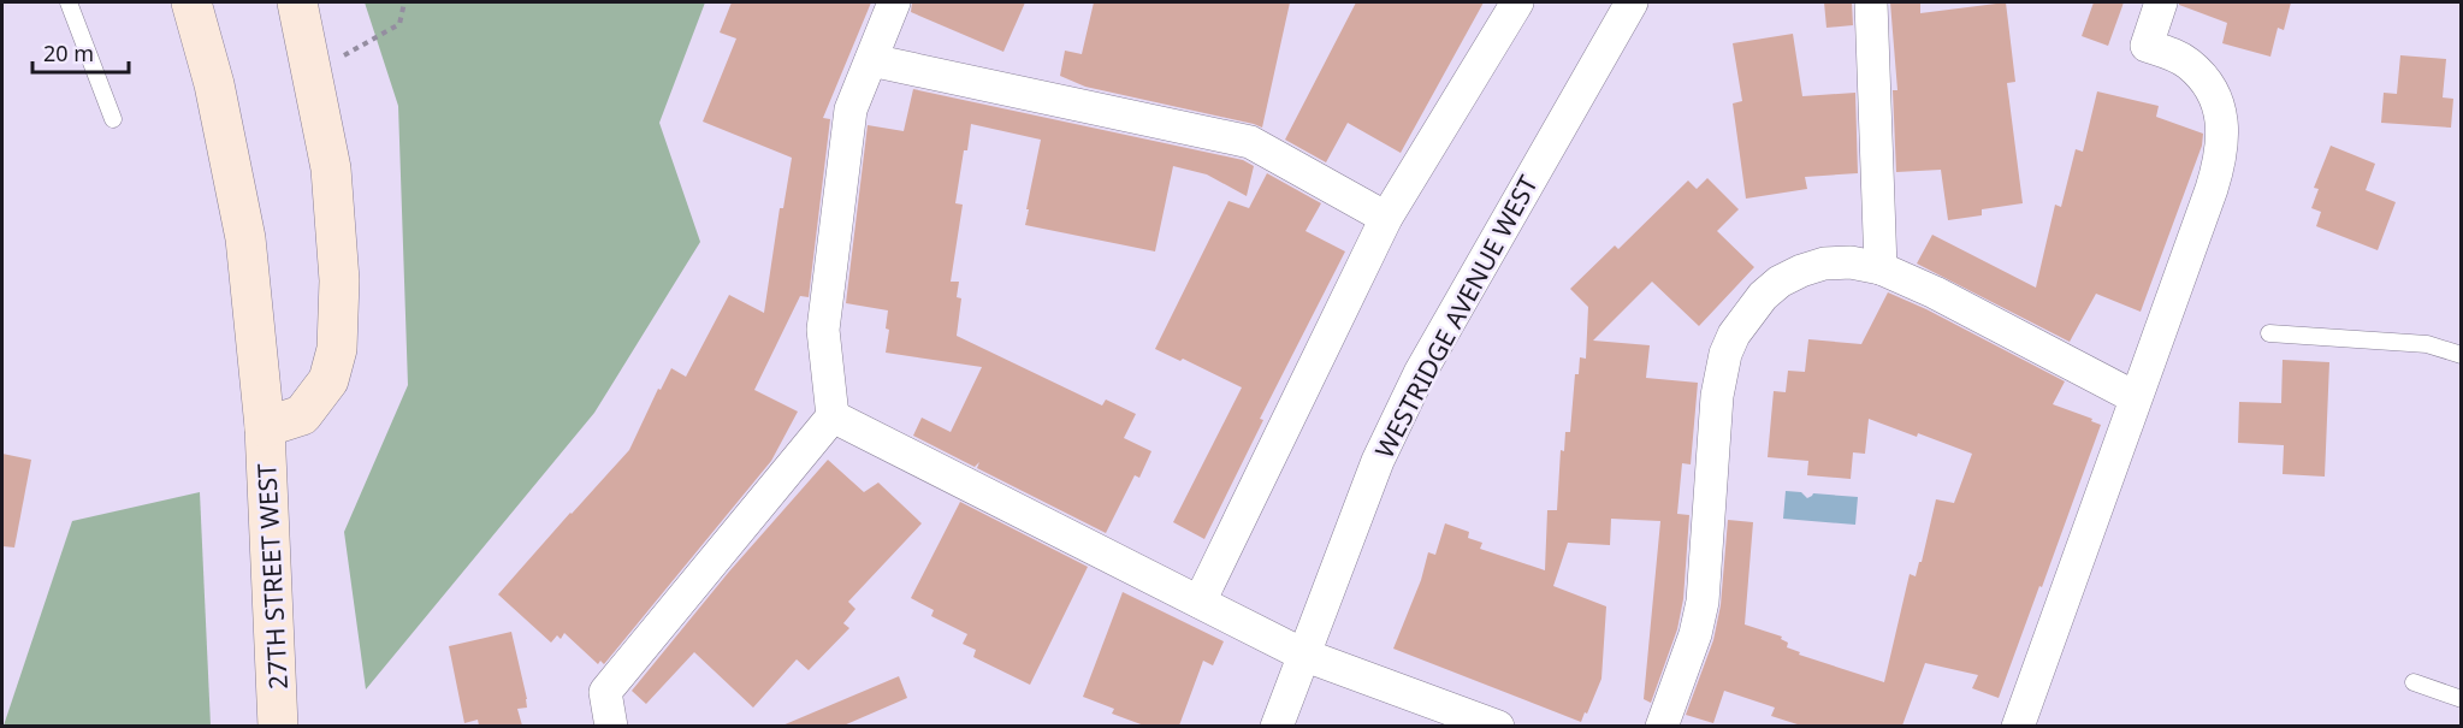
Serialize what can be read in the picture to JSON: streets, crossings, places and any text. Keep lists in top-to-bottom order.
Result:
{
  "streets": {
    "street": ["WESTRIDGE AVENUE WEST", "27TH STREET WEST"]
  },
  "scale_bar": "20 m"
}
